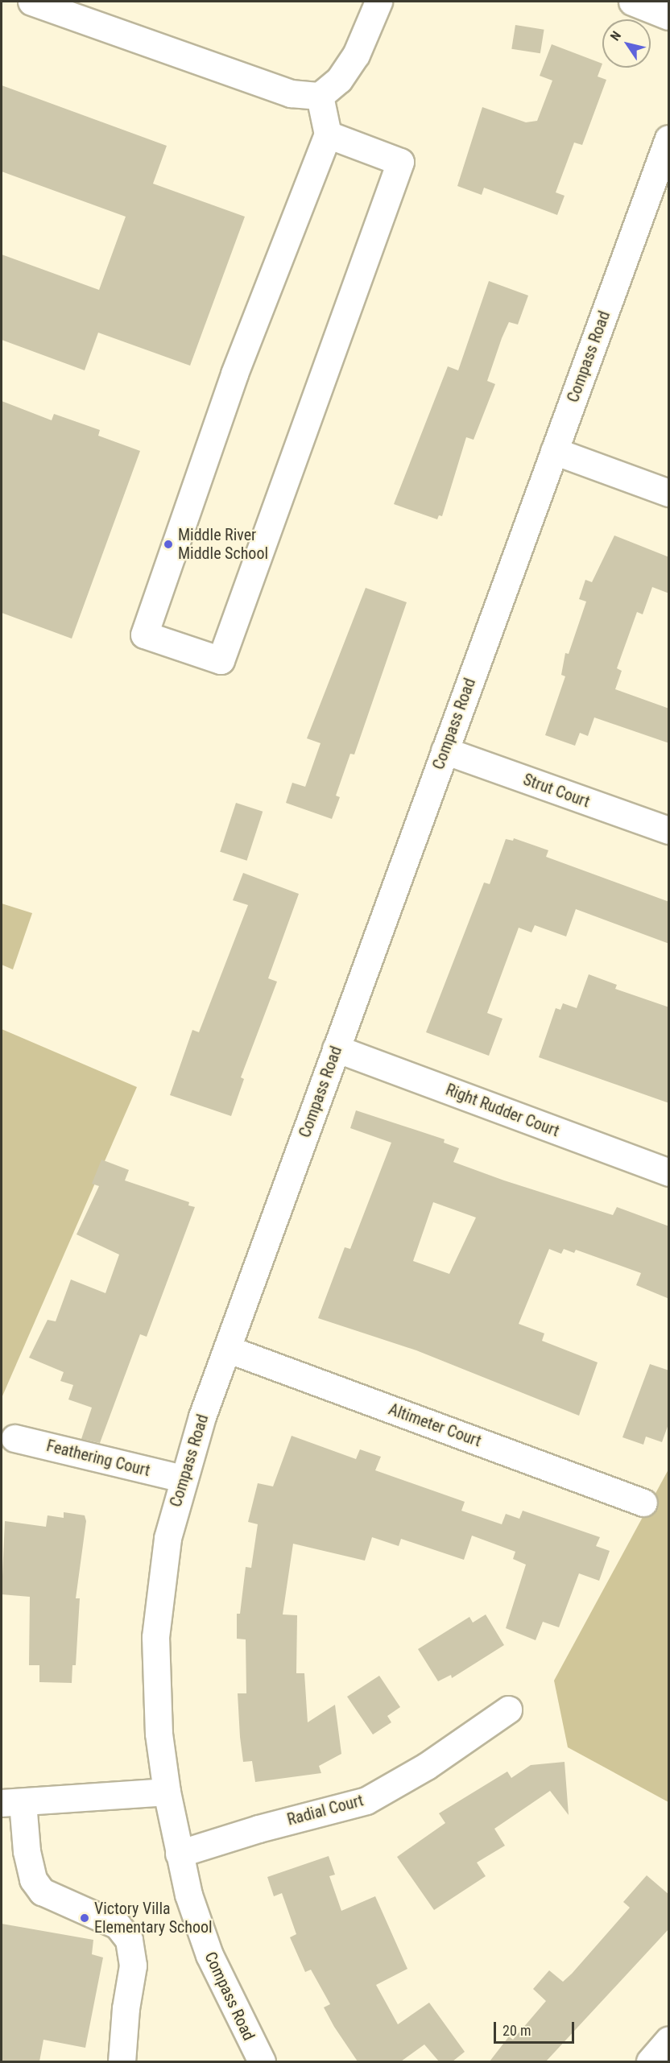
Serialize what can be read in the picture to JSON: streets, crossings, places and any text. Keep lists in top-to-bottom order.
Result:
{
  "streets": {
    "street": [
      "Compass Road",
      "Strut Court",
      "Right Rudder Court",
      "Altimeter Court",
      "Feathering Court",
      "Radial Court"
    ]
  },
  "crossings": [
    ["Compass Road", "Strut Court"],
    ["Compass Road", "Right Rudder Court"],
    ["Compass Road", "Altimeter Court"],
    ["Compass Road", "Feathering Court"],
    ["Compass Road", "Radial Court"]
  ],
  "places": ["Middle River Middle School", "Victory Villa Elementary School"],
  "scale_bar": "20 m",
  "north": "top left"
}
